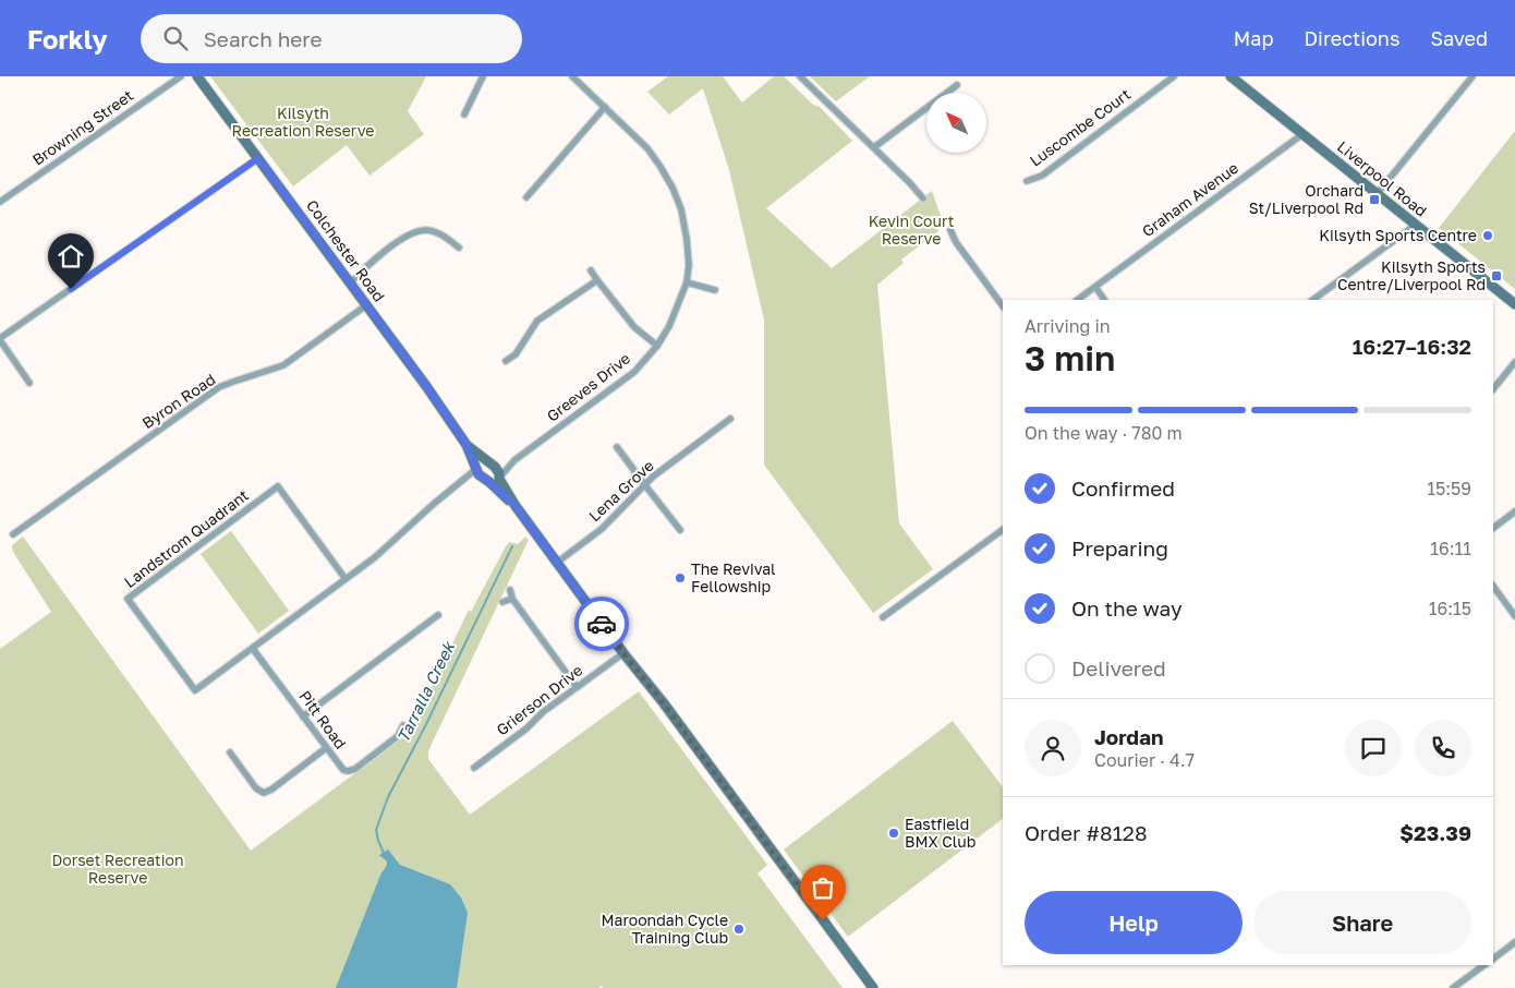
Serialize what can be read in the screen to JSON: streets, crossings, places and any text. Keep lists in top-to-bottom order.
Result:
{
  "streets": {
    "main road": ["Liverpool Road", "Colchester Road"],
    "street": [
      "Browning Street",
      "Luscombe Court",
      "Graham Avenue",
      "Greeves Drive",
      "Byron Road",
      "Lena Grove",
      "Landstrom Quadrant",
      "Grierson Drive",
      "Pitt Road"
    ]
  },
  "crossings": [
    ["Liverpool Road", "Graham Avenue"],
    ["Colchester Road", "Greeves Drive"],
    ["Colchester Road", "Byron Road"],
    ["Colchester Road", "Landstrom Quadrant"],
    ["Landstrom Quadrant", "Pitt Road"]
  ],
  "water": ["Tarralla Creek"],
  "parks": ["Kilsyth Recreation Reserve", "Kevin Court Reserve", "Dorset Recreation Reserve"],
  "places": {
    "transit": ["Orchard St/Liverpool Rd", "Kilsyth Sports Centre/Liverpool Rd"],
    "other": [
      "Kilsyth Sports Centre",
      "The Revival Fellowship",
      "Eastfield BMX Club",
      "Maroondah Cycle Training Club"
    ]
  },
  "north": "top left",
  "page": {
    "header": "Forkly",
    "search": "Search here",
    "nav": ["Map", "Directions", "Saved"],
    "heading": ["3 min", "Arriving in", "16:27–16:32"],
    "panel": [
      "Jordan",
      "Courier · 4.7",
      "Order #8128",
      "$23.39"
    ],
    "bar": "On the way · 780 m",
    "list": [
      ["Confirmed", "15:59"],
      ["Preparing", "16:11"],
      ["On the way", "16:15"],
      "Delivered"
    ],
    "buttons": ["Help", "Share"]
  }
}
